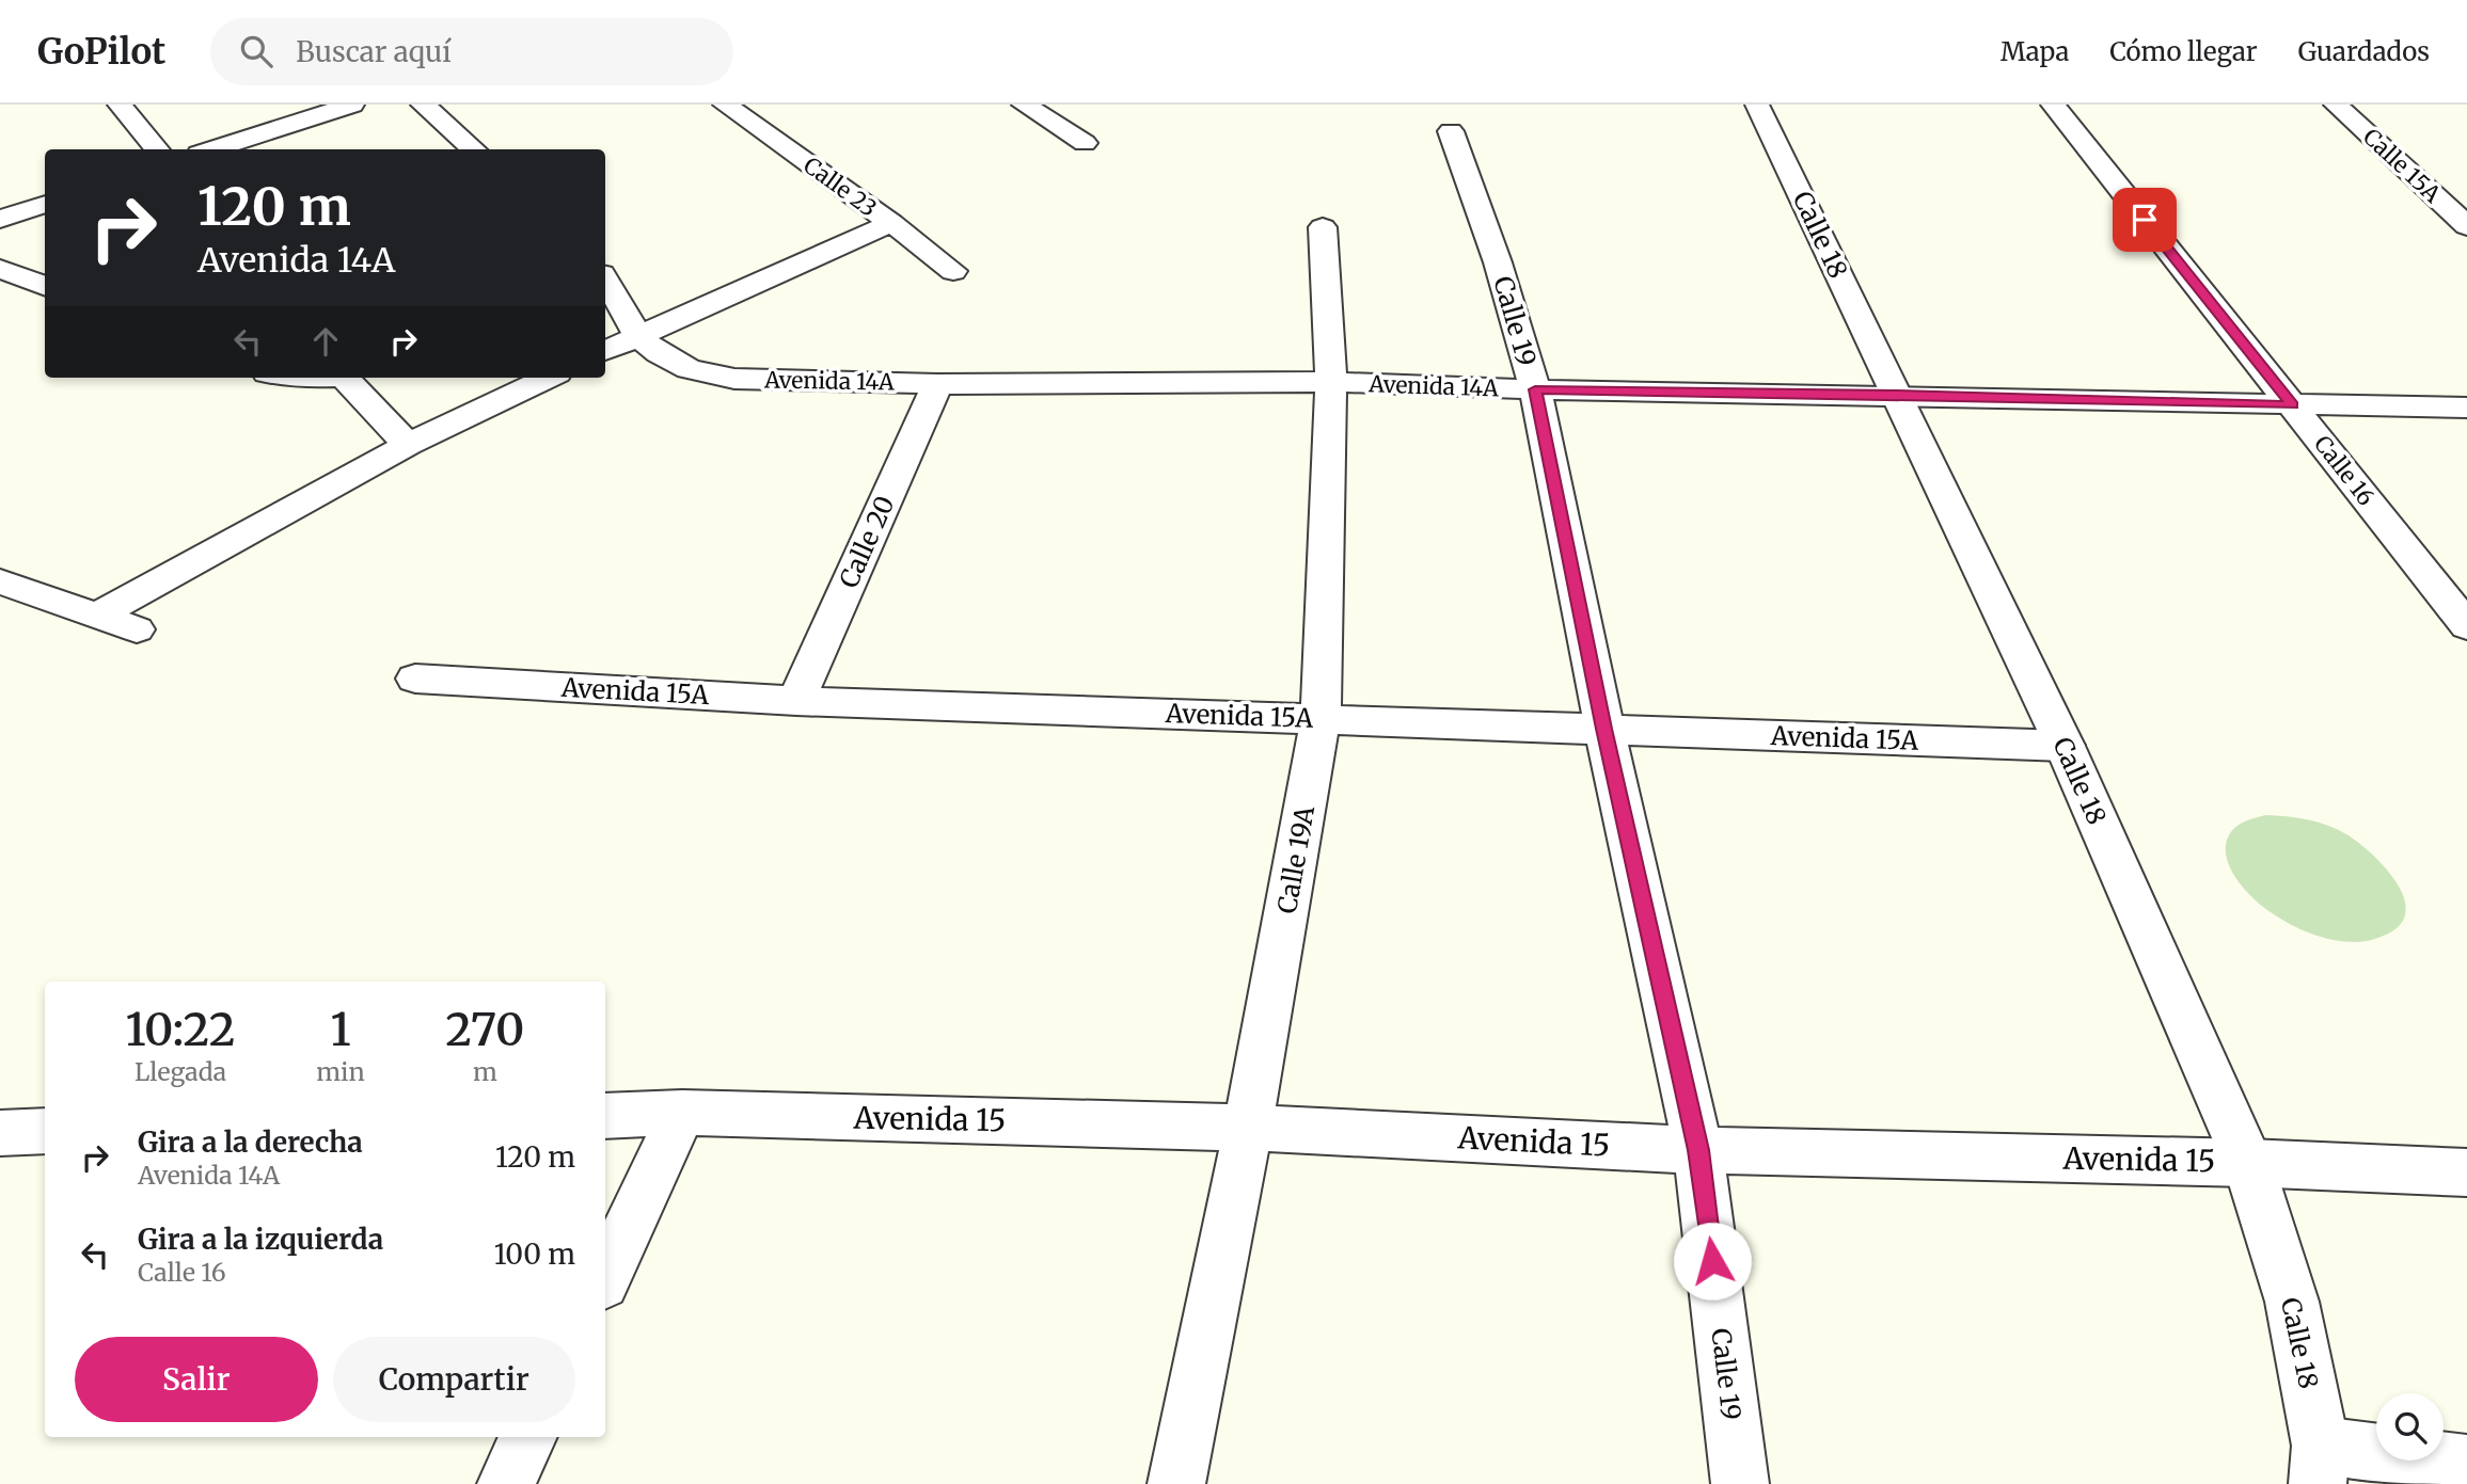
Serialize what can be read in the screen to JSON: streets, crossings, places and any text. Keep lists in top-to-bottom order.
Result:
{
  "streets": {
    "street": [
      "Calle 15A",
      "Calle 23",
      "Calle 18",
      "Calle 19",
      "Avenida 14A",
      "Calle 16",
      "Calle 20",
      "Avenida 15A",
      "Calle 19A",
      "Avenida 15"
    ]
  },
  "crossings": [
    ["Calle 18", "Avenida 14A"],
    ["Calle 18", "Avenida 15A"],
    ["Calle 18", "Avenida 15"],
    ["Calle 19", "Avenida 14A"],
    ["Calle 19", "Avenida 15A"],
    ["Calle 19", "Avenida 15"],
    ["Avenida 14A", "Calle 16"],
    ["Avenida 14A", "Calle 20"],
    ["Avenida 14A", "Calle 19A"],
    ["Calle 20", "Avenida 15A"],
    ["Avenida 15A", "Calle 19A"],
    ["Calle 19A", "Avenida 15"]
  ],
  "page": {
    "header": "GoPilot",
    "search": "Buscar aquí",
    "nav": ["Mapa", "Cómo llegar", "Guardados"],
    "turn": ["120 m", "Avenida 14A"],
    "eta": [
      "10:22",
      "Llegada",
      "1",
      "min",
      "270",
      "m"
    ],
    "list": [
      {
        "name": "Gira a la derecha",
        "note": "Avenida 14A",
        "value": "120 m"
      },
      {
        "name": "Gira a la izquierda",
        "note": "Calle 16",
        "value": "100 m"
      }
    ],
    "buttons": ["Salir", "Compartir"]
  }
}
